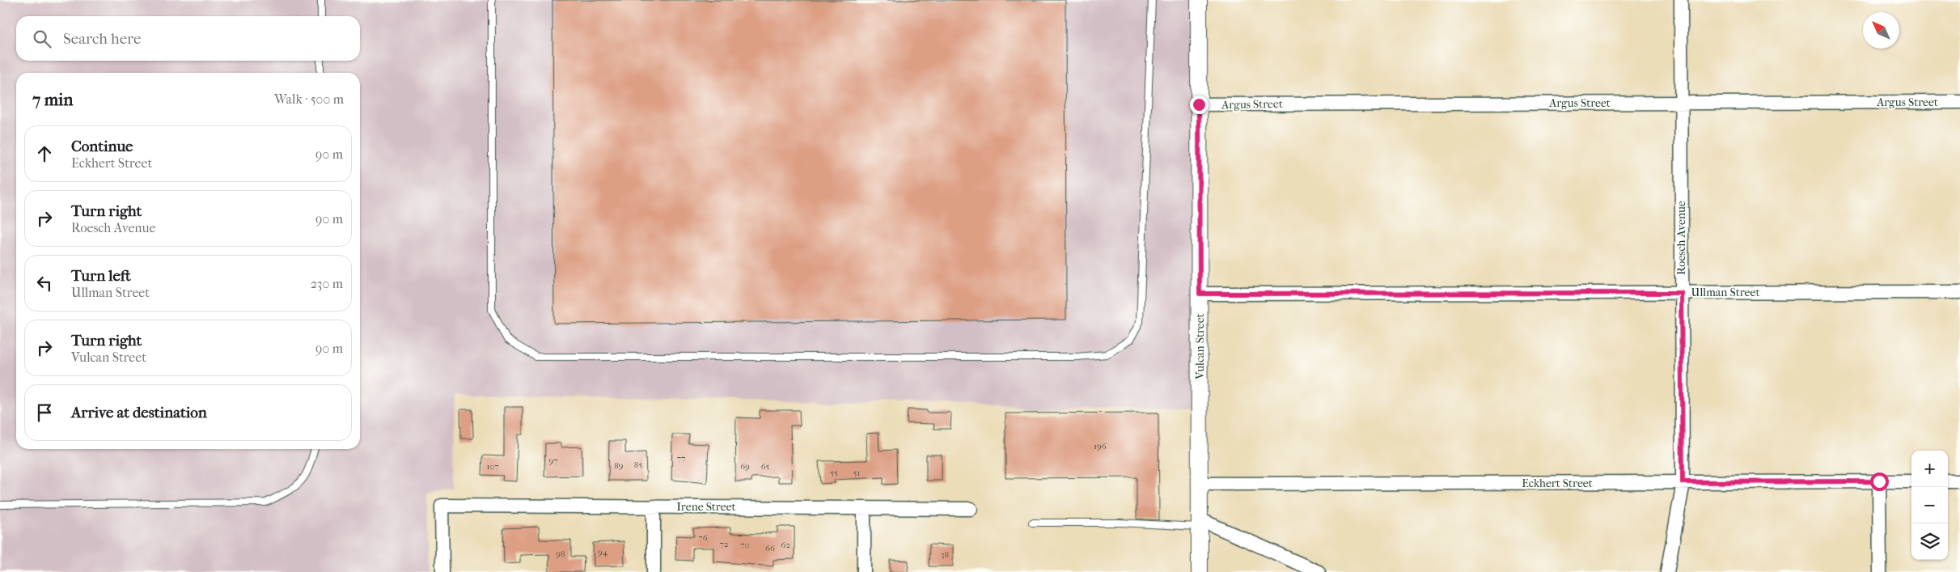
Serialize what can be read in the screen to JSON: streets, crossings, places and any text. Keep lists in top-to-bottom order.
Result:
{
  "streets": {
    "street": [
      "Argus Street",
      "Roesch Avenue",
      "Ullman Street",
      "Vulcan Street",
      "Eckhert Street",
      "Irene Street"
    ]
  },
  "crossings": [
    ["Argus Street", "Roesch Avenue"],
    ["Argus Street", "Vulcan Street"],
    ["Roesch Avenue", "Ullman Street"],
    ["Roesch Avenue", "Eckhert Street"],
    ["Ullman Street", "Vulcan Street"],
    ["Vulcan Street", "Eckhert Street"]
  ],
  "house_numbers": [
    "196",
    "77",
    "97",
    "85",
    "89",
    "107",
    "69",
    "65",
    "55",
    "51",
    "76",
    "72",
    "70",
    "62",
    "66",
    "94",
    "98",
    "38"
  ],
  "north": "top left",
  "page": {
    "search": "Search here",
    "heading": ["7 min", "Walk · 500 m"],
    "list": [
      ["Continue", "Eckhert Street", "90 m"],
      ["Turn right", "Roesch Avenue", "90 m"],
      ["Turn left", "Ullman Street", "230 m"],
      ["Turn right", "Vulcan Street", "90 m"],
      "Arrive at destination"
    ],
    "map_buttons": ["+", "−"]
  }
}
